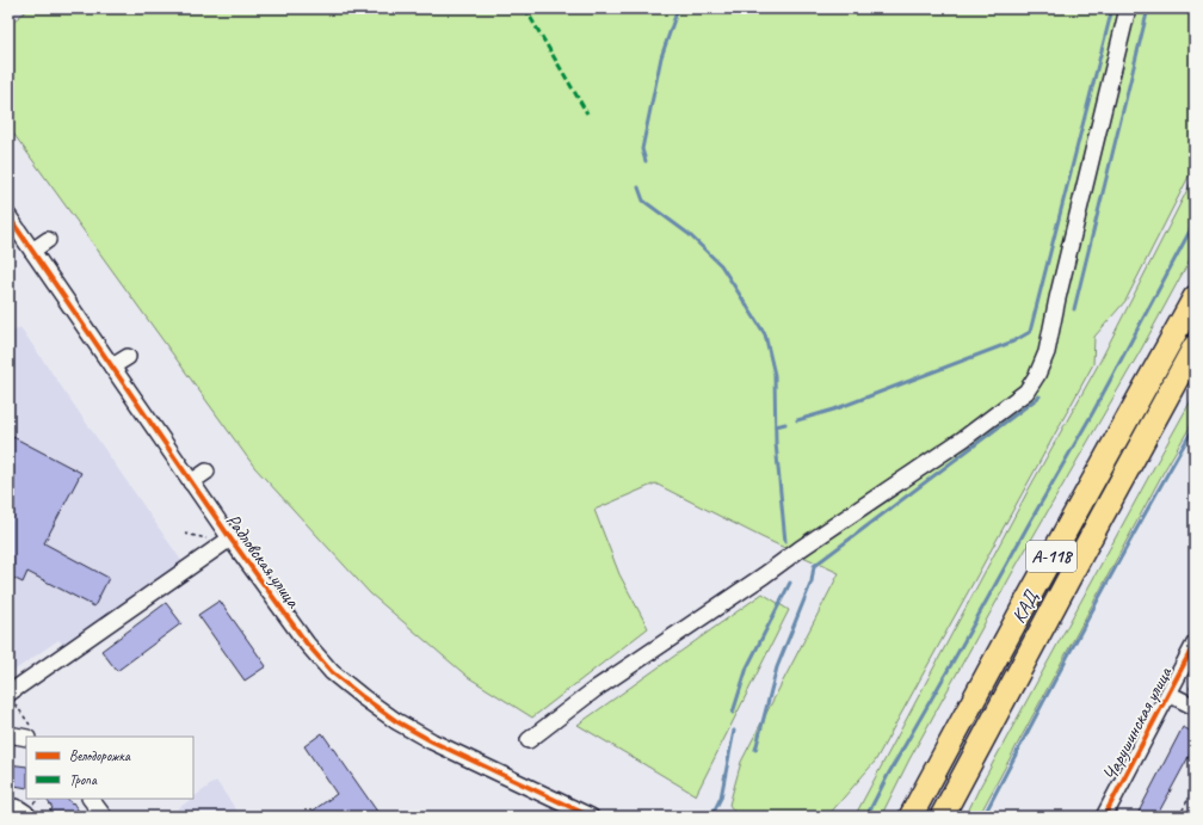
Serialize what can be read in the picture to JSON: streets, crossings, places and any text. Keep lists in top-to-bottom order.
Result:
{
  "streets": {
    "highway": ["А-118", "КАД"],
    "street": ["Радловская улица", "Чарушинская улица"]
  },
  "legend": ["Велодорожка", "Тропа"]
}
